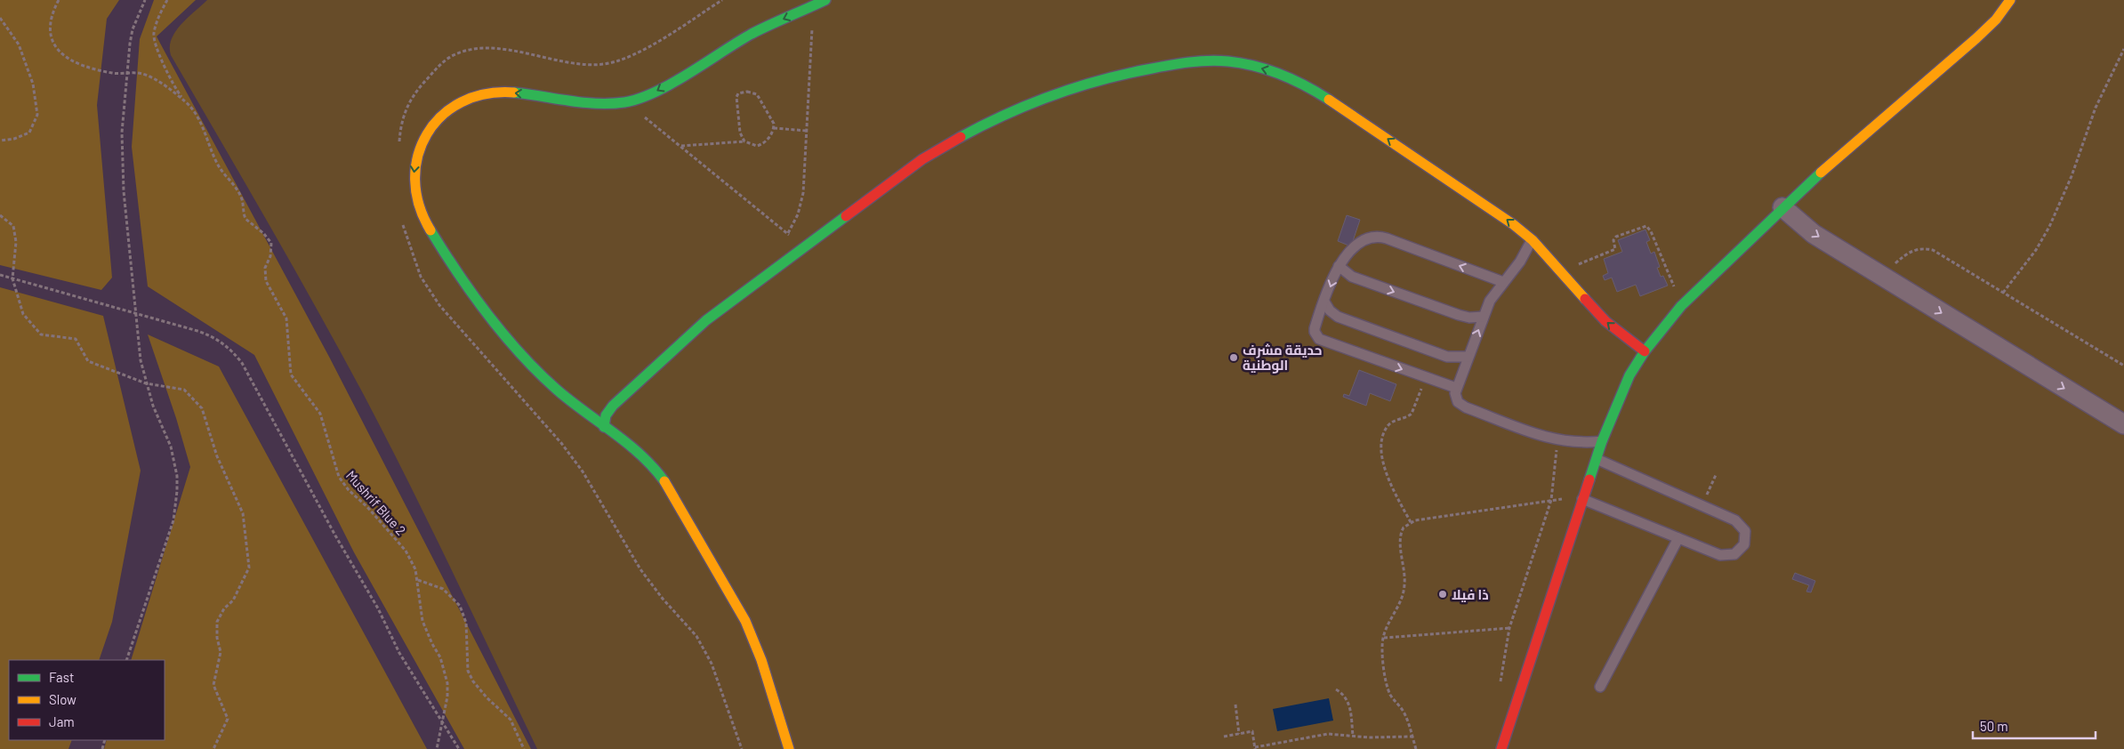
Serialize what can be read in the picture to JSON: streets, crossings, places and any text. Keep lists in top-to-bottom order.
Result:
{
  "streets": {
    "path": ["Mushrif Blue 2"]
  },
  "places": ["حديقة مشرف الوطنية", "ذا فيلا"],
  "legend": ["Fast", "Slow", "Jam"],
  "scale_bar": "50 m"
}
